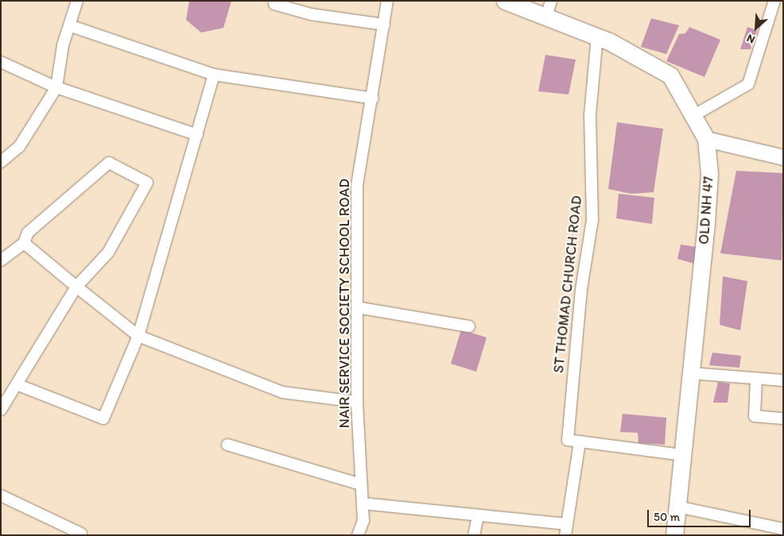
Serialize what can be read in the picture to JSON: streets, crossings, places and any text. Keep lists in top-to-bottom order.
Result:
{
  "streets": {
    "main road": ["OLD NH 47"],
    "street": ["ST THOMAD CHURCH ROAD", "NAIR SERVICE SOCIETY SCHOOL ROAD"]
  },
  "crossings": [
    ["OLD NH 47", "ST THOMAD CHURCH ROAD"]
  ],
  "scale_bar": "50 m",
  "north": "bottom left"
}
